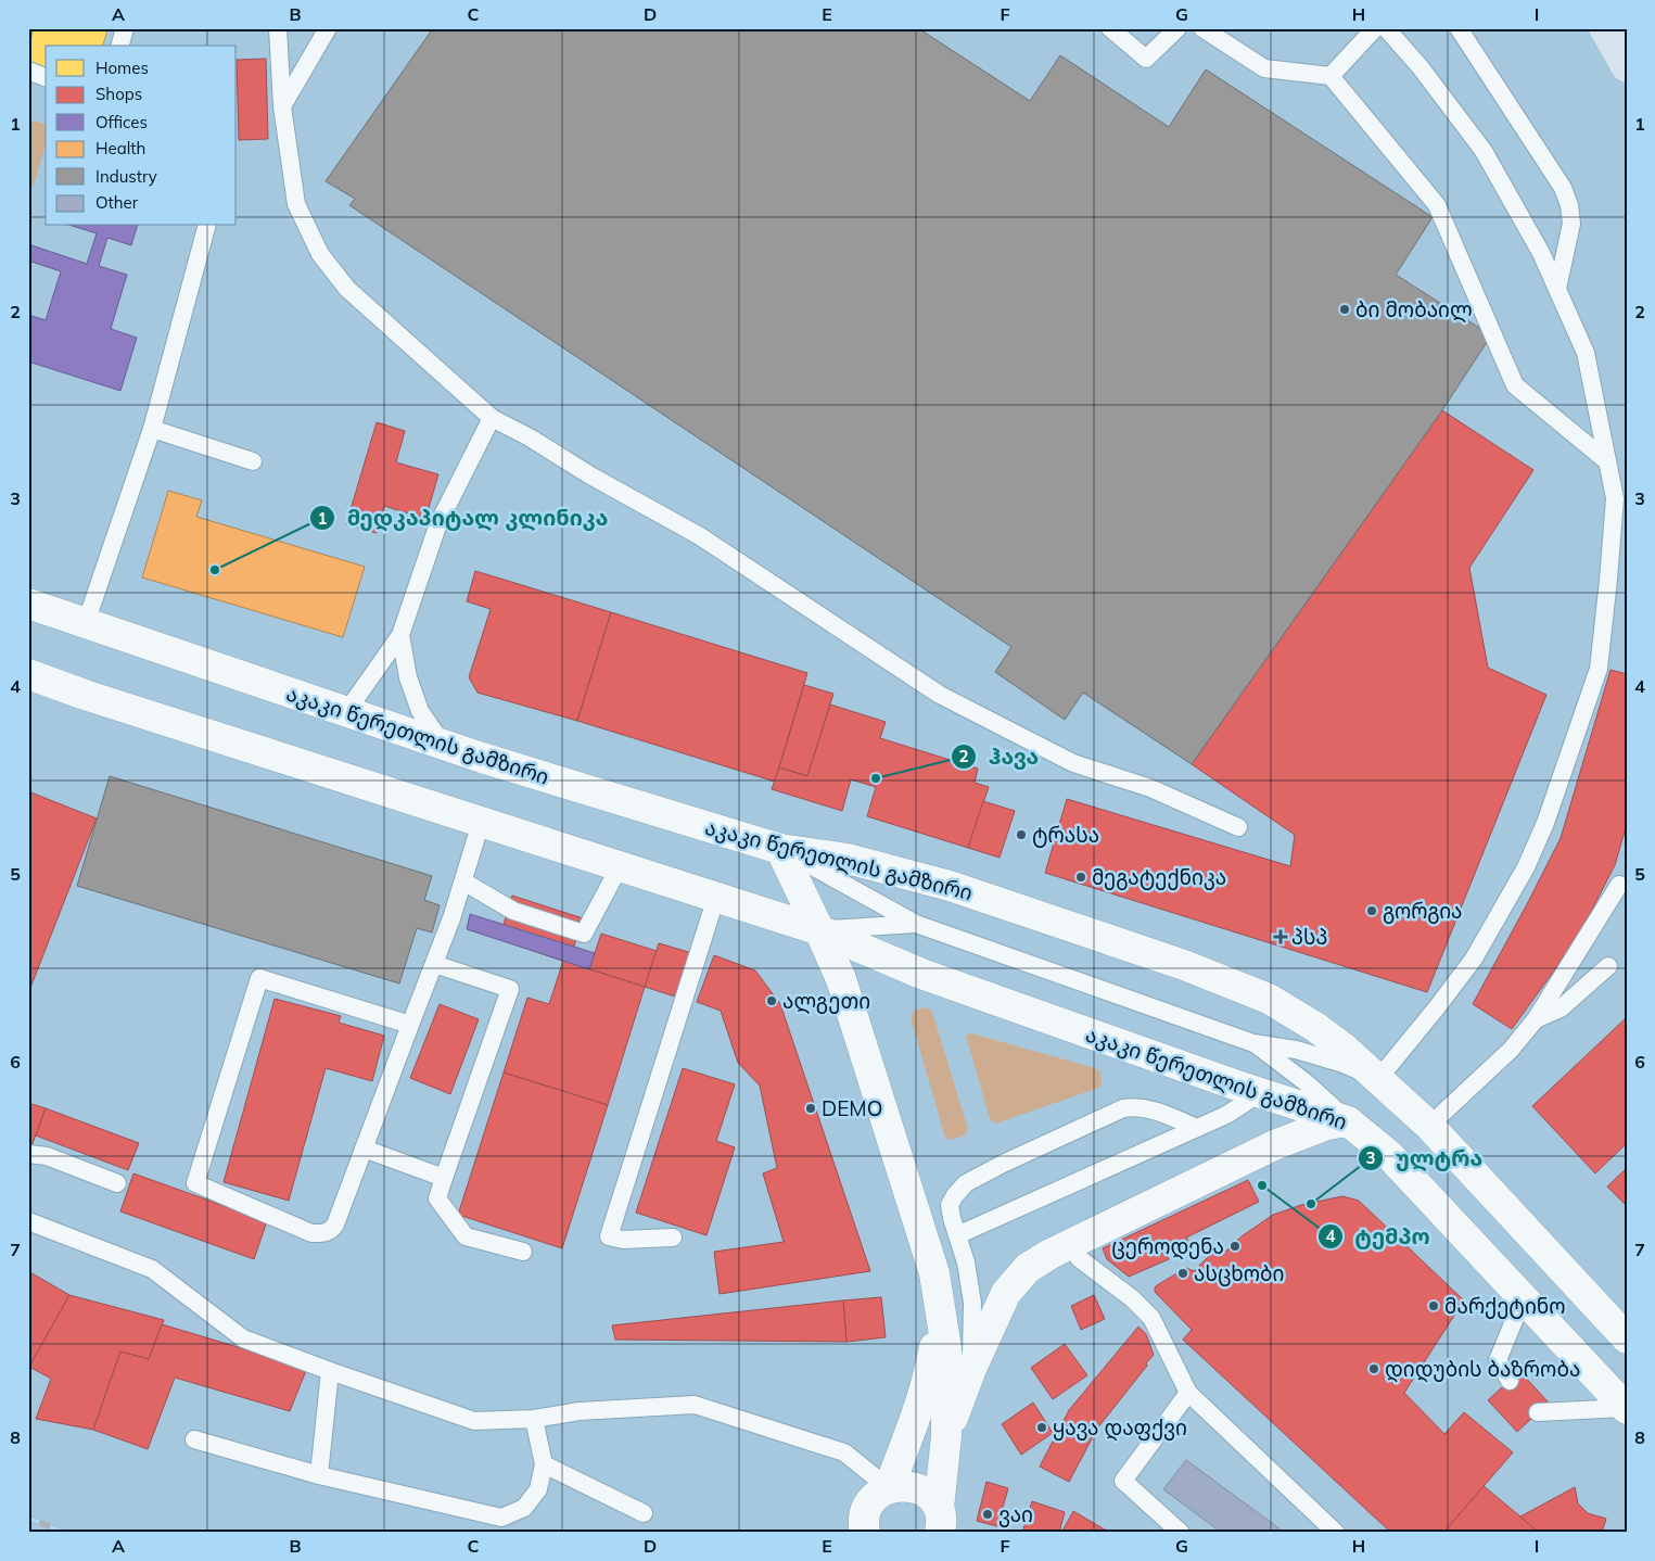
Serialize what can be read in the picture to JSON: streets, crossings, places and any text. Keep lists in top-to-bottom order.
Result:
{
  "streets": {
    "main road": ["აკაკი წერეთლის გამზირი"]
  },
  "places": {
    "other": [
      "ბი მობაილ",
      "მედკაპიტალ კლინიკა",
      "ჰავა",
      "ტრასა",
      "მეგატექნიკა",
      "გორგია",
      "ალგეთი",
      "DEMO",
      "ტემპო",
      "ულტრა",
      "ცეროდენა",
      "ასცხობი",
      "მარქეტინო",
      "დიდუბის ბაზრობა",
      "ყავა დაფქვი",
      "ვაი"
    ],
    "health": ["პსპ"]
  },
  "legend": [
    "Homes",
    "Shops",
    "Offices",
    "Health",
    "Industry",
    "Other"
  ],
  "grid": {
    "columns": [
      "A",
      "B",
      "C",
      "D",
      "E",
      "F",
      "G",
      "H",
      "I"
    ],
    "rows": [
      "1",
      "2",
      "3",
      "4",
      "5",
      "6",
      "7",
      "8"
    ]
  }
}
